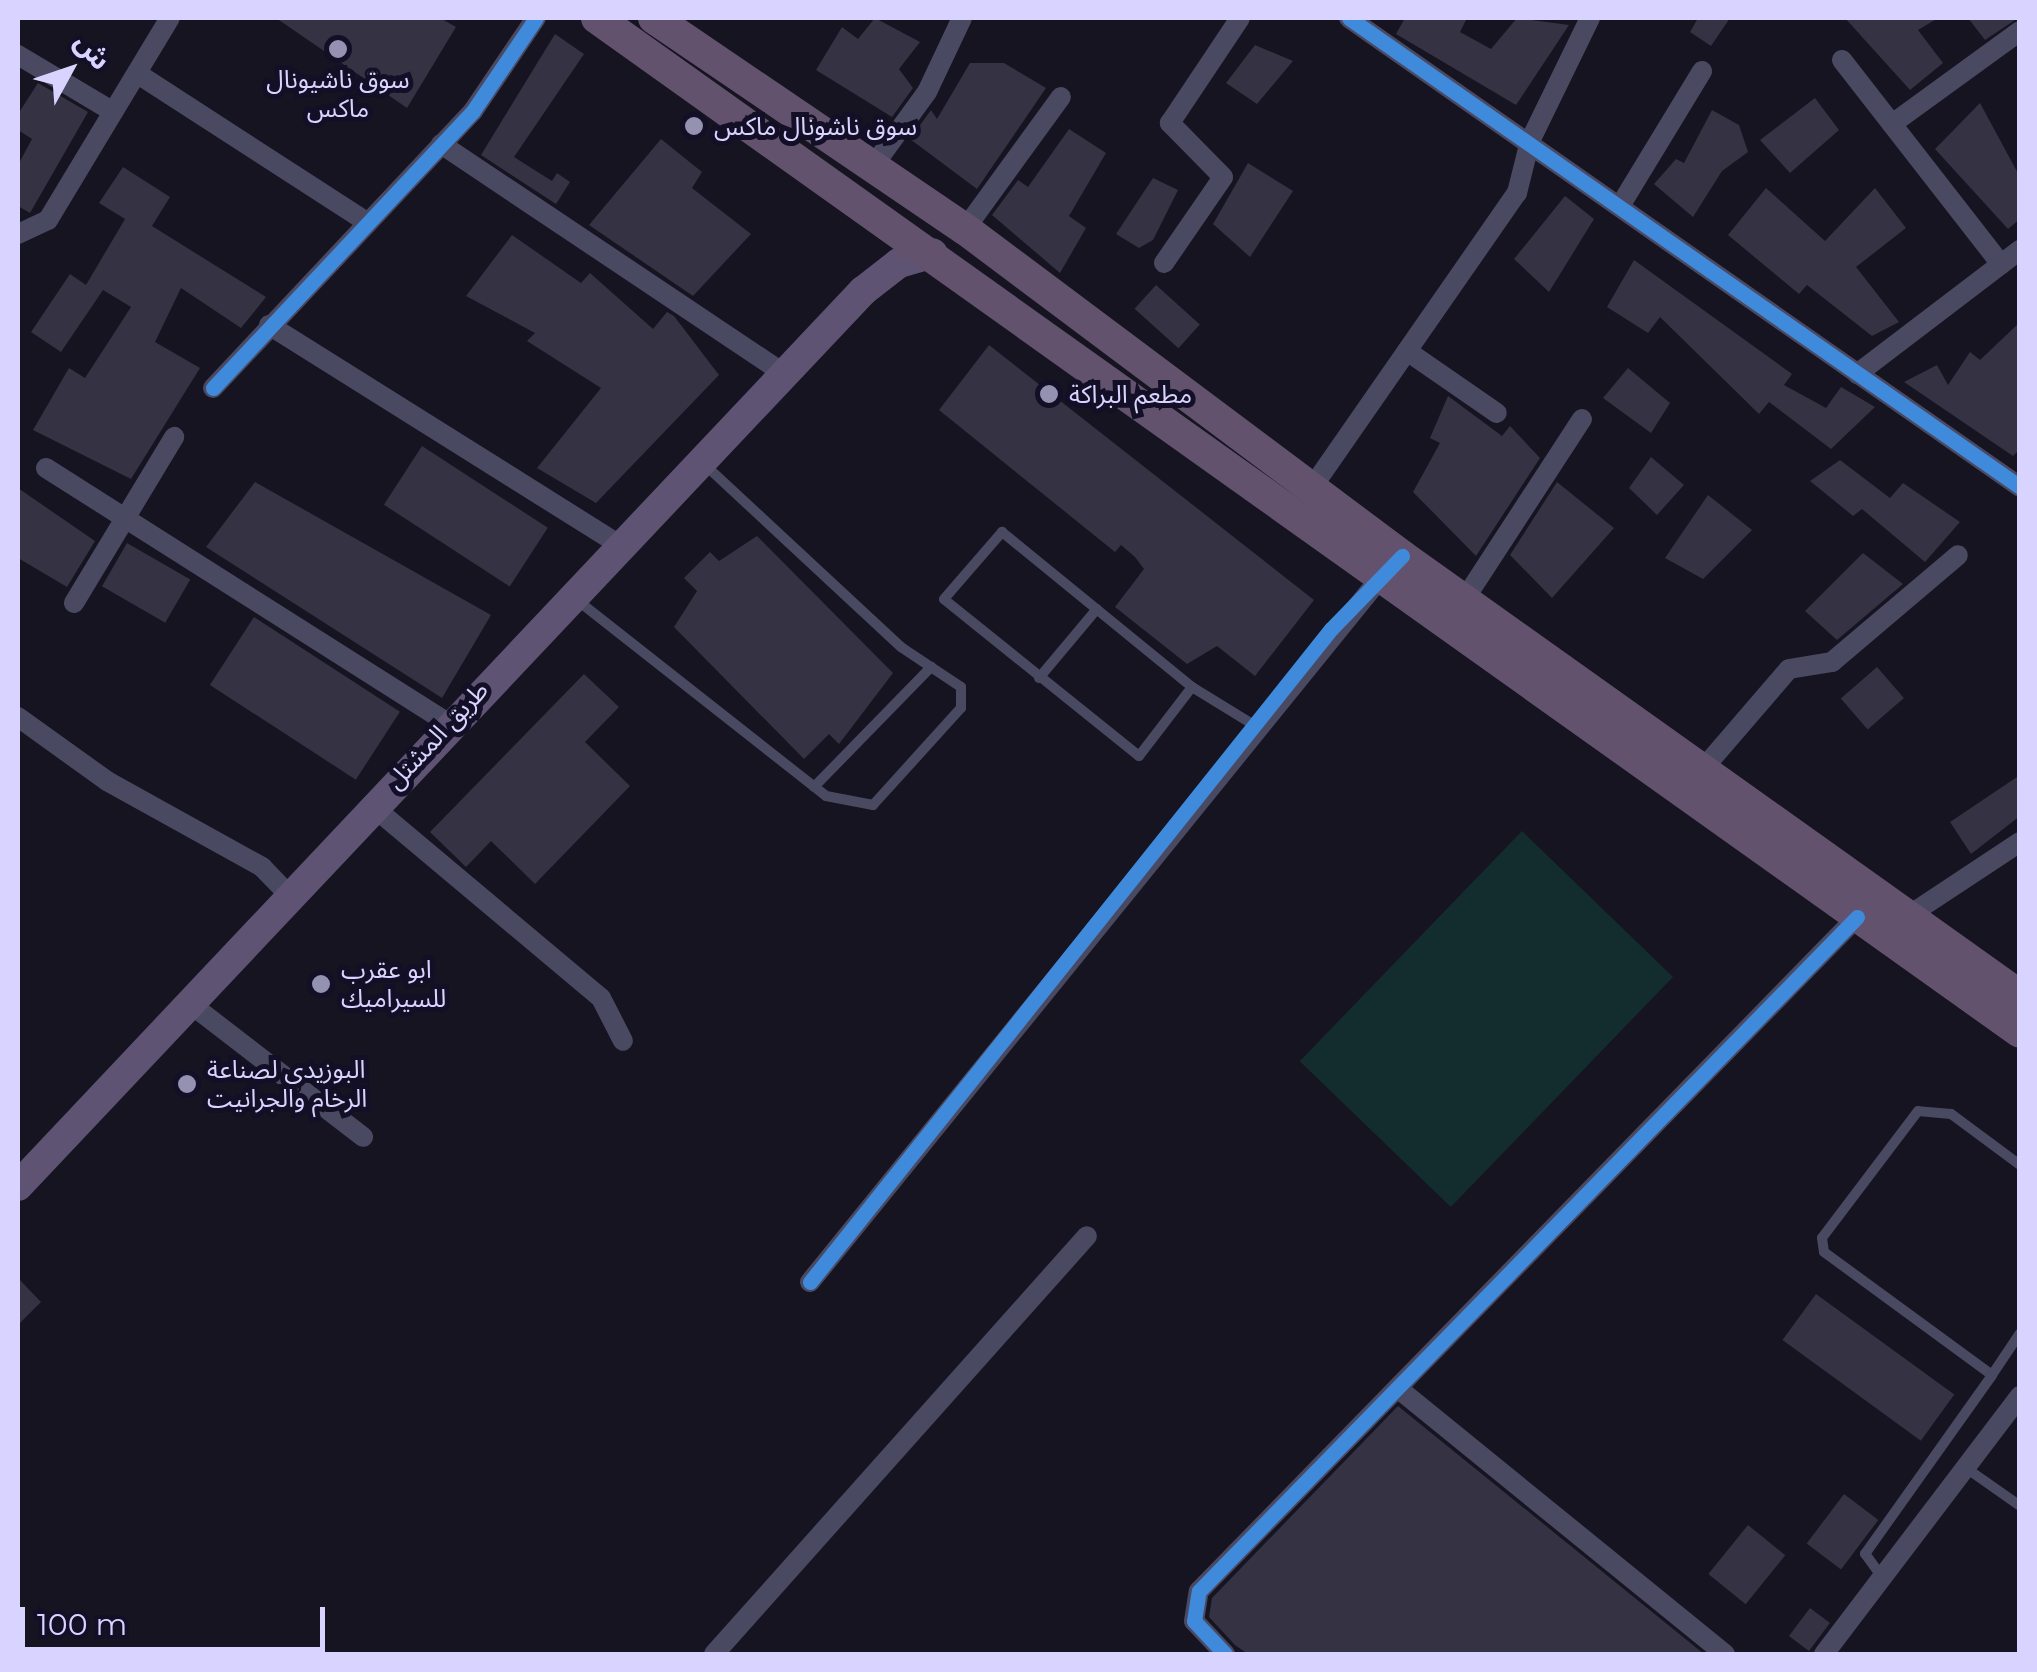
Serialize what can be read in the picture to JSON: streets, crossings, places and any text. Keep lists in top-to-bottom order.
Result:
{
  "streets": {
    "main road": ["طريق المشتل"]
  },
  "places": [
    "سوق ناشيونال ماكس",
    "سوق ناشونال ماكس",
    "مطعم البراكة",
    "ابو عقرب للسيراميك",
    "البوزيدي لصناعة الرخام والجرانيت"
  ],
  "scale_bar": "100 m",
  "north": "top right"
}
